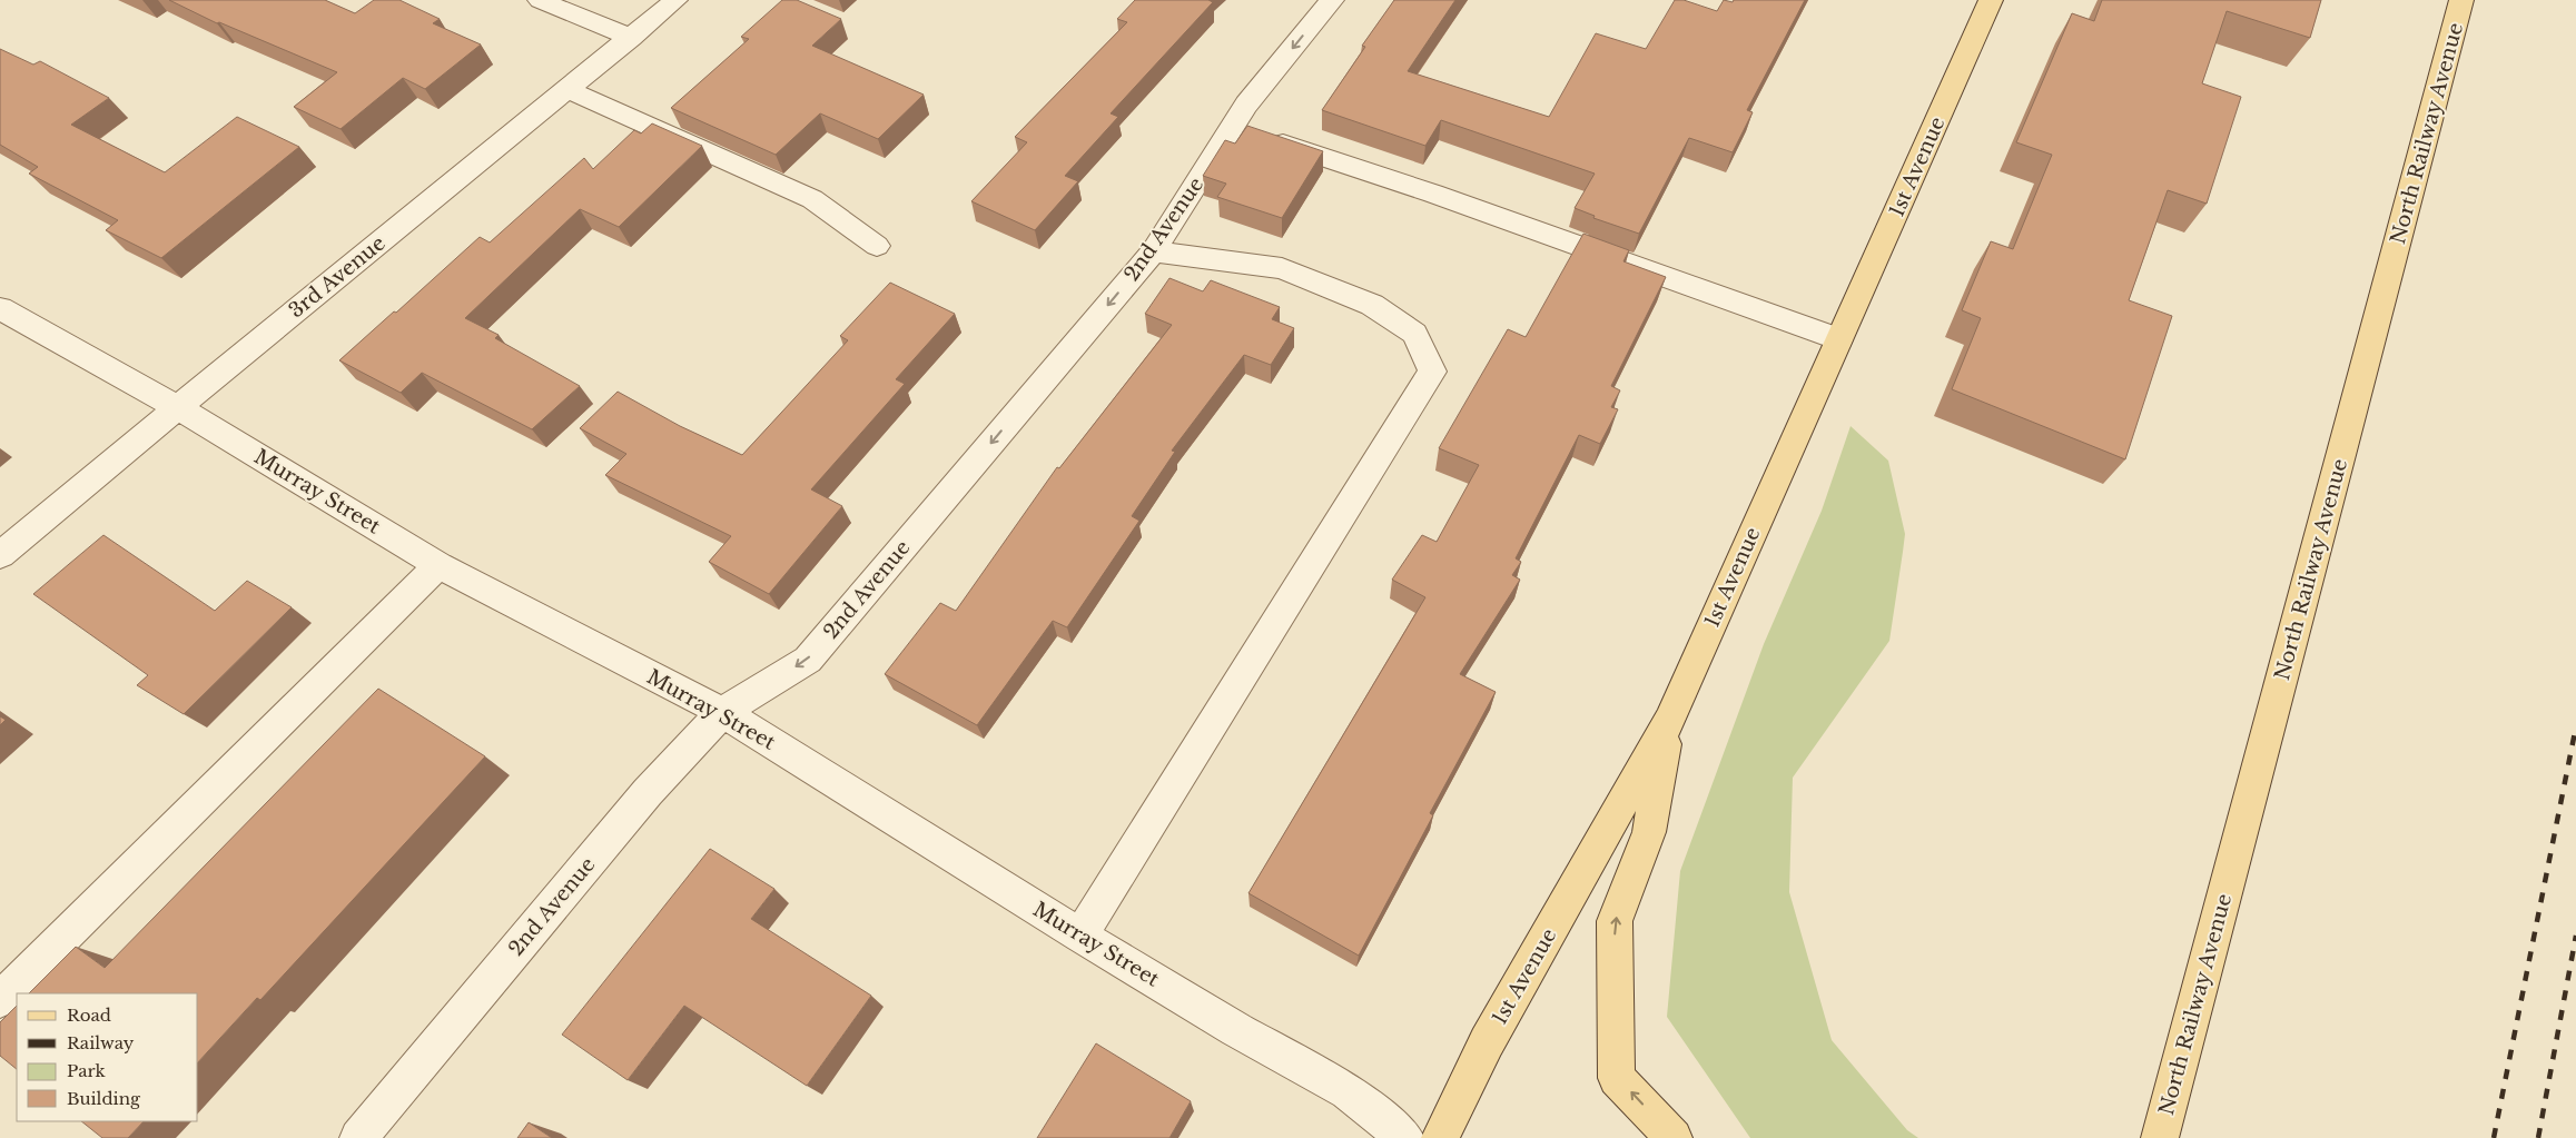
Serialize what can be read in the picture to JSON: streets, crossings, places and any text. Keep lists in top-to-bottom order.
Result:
{
  "streets": {
    "main road": ["North Railway Avenue", "1st Avenue"],
    "street": ["2nd Avenue", "3rd Avenue", "Murray Street"]
  },
  "crossings": [
    ["2nd Avenue", "Murray Street"],
    ["3rd Avenue", "Murray Street"]
  ],
  "one_way": ["2nd Avenue"],
  "legend": [
    "Road",
    "Railway",
    "Park",
    "Building"
  ]
}
